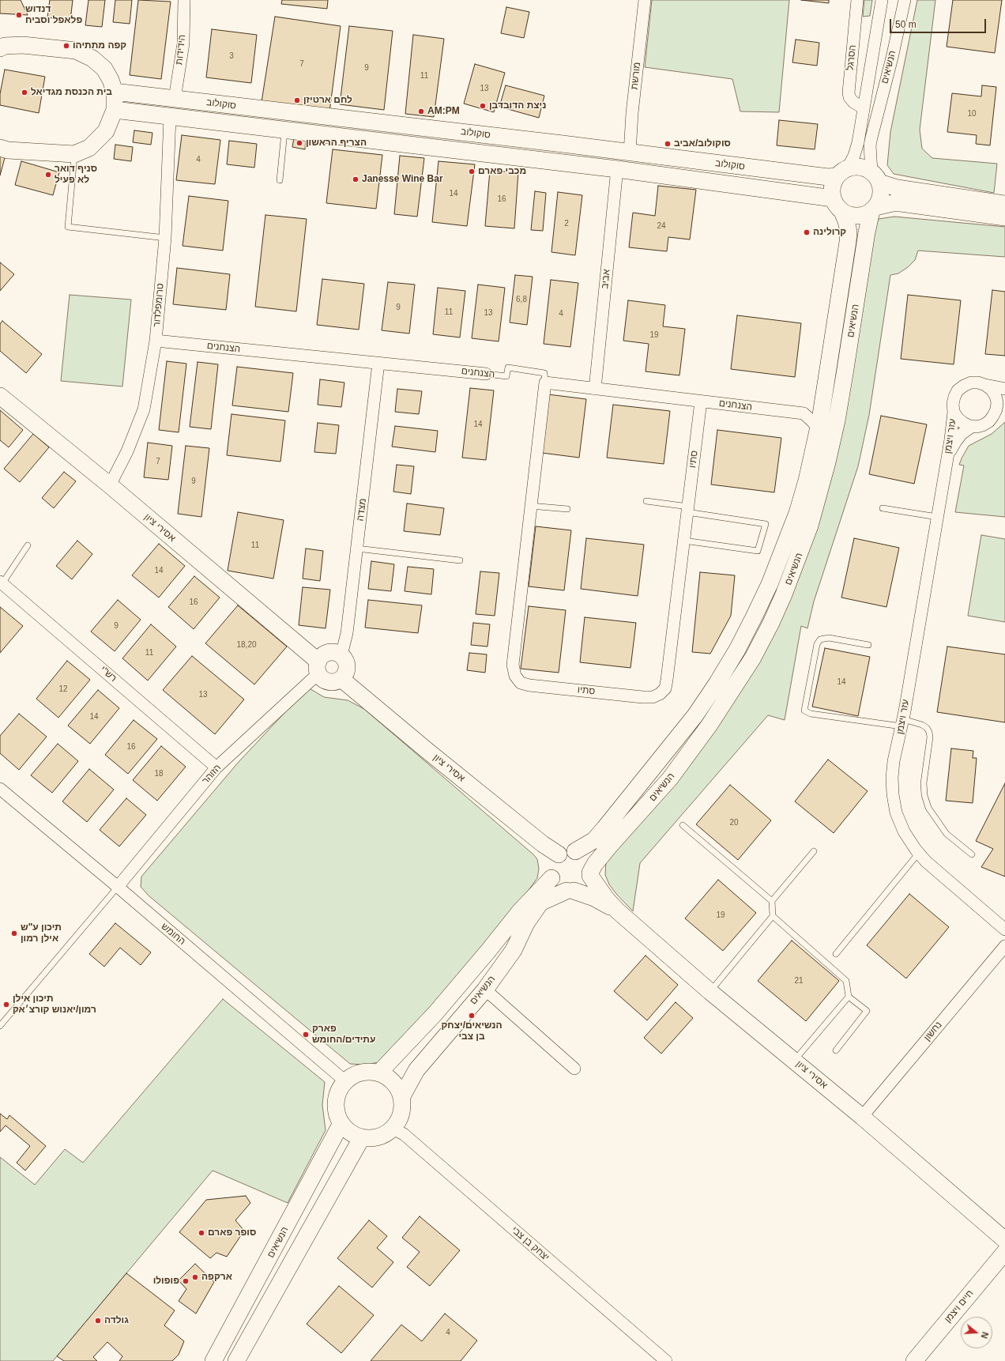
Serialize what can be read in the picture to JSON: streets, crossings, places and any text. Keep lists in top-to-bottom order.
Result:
{
  "streets": {
    "street": [
      "הידידות",
      "הסרגל",
      "הנשיאים",
      "מורשת",
      "סוקולוב",
      "אביב",
      "טרומפלדור",
      "הצנחנים",
      "עזר ויצמן",
      "סתיו",
      "מצדה",
      "אסירי ציון",
      "רש\"י",
      "הזוהר",
      "החומש",
      "נחשון",
      "יצחק בן צבי",
      "חיים ויצמן"
    ]
  },
  "crossings": [
    ["הידידות", "סוקולוב"],
    ["הסרגל", "הנשיאים"],
    ["הנשיאים", "סוקולוב"],
    ["הנשיאים", "אסירי ציון"],
    ["הנשיאים", "החומש"],
    ["הנשיאים", "יצחק בן צבי"],
    ["מורשת", "סוקולוב"],
    ["סוקולוב", "אביב"],
    ["סוקולוב", "טרומפלדור"],
    ["אביב", "הצנחנים"],
    ["טרומפלדור", "הצנחנים"],
    ["טרומפלדור", "אסירי ציון"],
    ["הצנחנים", "סתיו"],
    ["הצנחנים", "מצדה"],
    ["מצדה", "אסירי ציון"],
    ["מצדה", "הזוהר"],
    ["אסירי ציון", "הזוהר"],
    ["אסירי ציון", "נחשון"],
    ["רש\"י", "הזוהר"],
    ["הזוהר", "החומש"],
    ["החומש", "יצחק בן צבי"]
  ],
  "places": [
    "דנדוש פלאפל וסביח",
    "קפה מתתיהו",
    "בית הכנסת מגדיאל",
    "לחם ארטיזן",
    "ניצת הדובדבן",
    "AM:PM",
    "הצריף הראשון",
    "סוקולוב/אביב",
    "מכבי פארם",
    "סניף דואר לא פעיל",
    "Janesse Wine Bar",
    "קרולינה",
    "תיכון ע\"ש אילן רמון",
    "תיכון אילן רמון/יאנוש קורצ׳אק",
    "הנשיאים/יצחק בן צבי",
    "פארק עתידים/החומש",
    "סופר פארם",
    "ארקפה",
    "פופולו",
    "גולדה"
  ],
  "house_numbers": [
    "3",
    "7",
    "9",
    "11",
    "13",
    "10",
    "4",
    "14",
    "16",
    "2",
    "24",
    "6,8",
    "9",
    "11",
    "13",
    "4",
    "19",
    "14",
    "7",
    "9",
    "11",
    "14",
    "16",
    "9",
    "18,20",
    "11",
    "14",
    "12",
    "13",
    "14",
    "16",
    "18",
    "20",
    "19",
    "21",
    "4"
  ],
  "scale_bar": "50 m",
  "north": "right"
}
